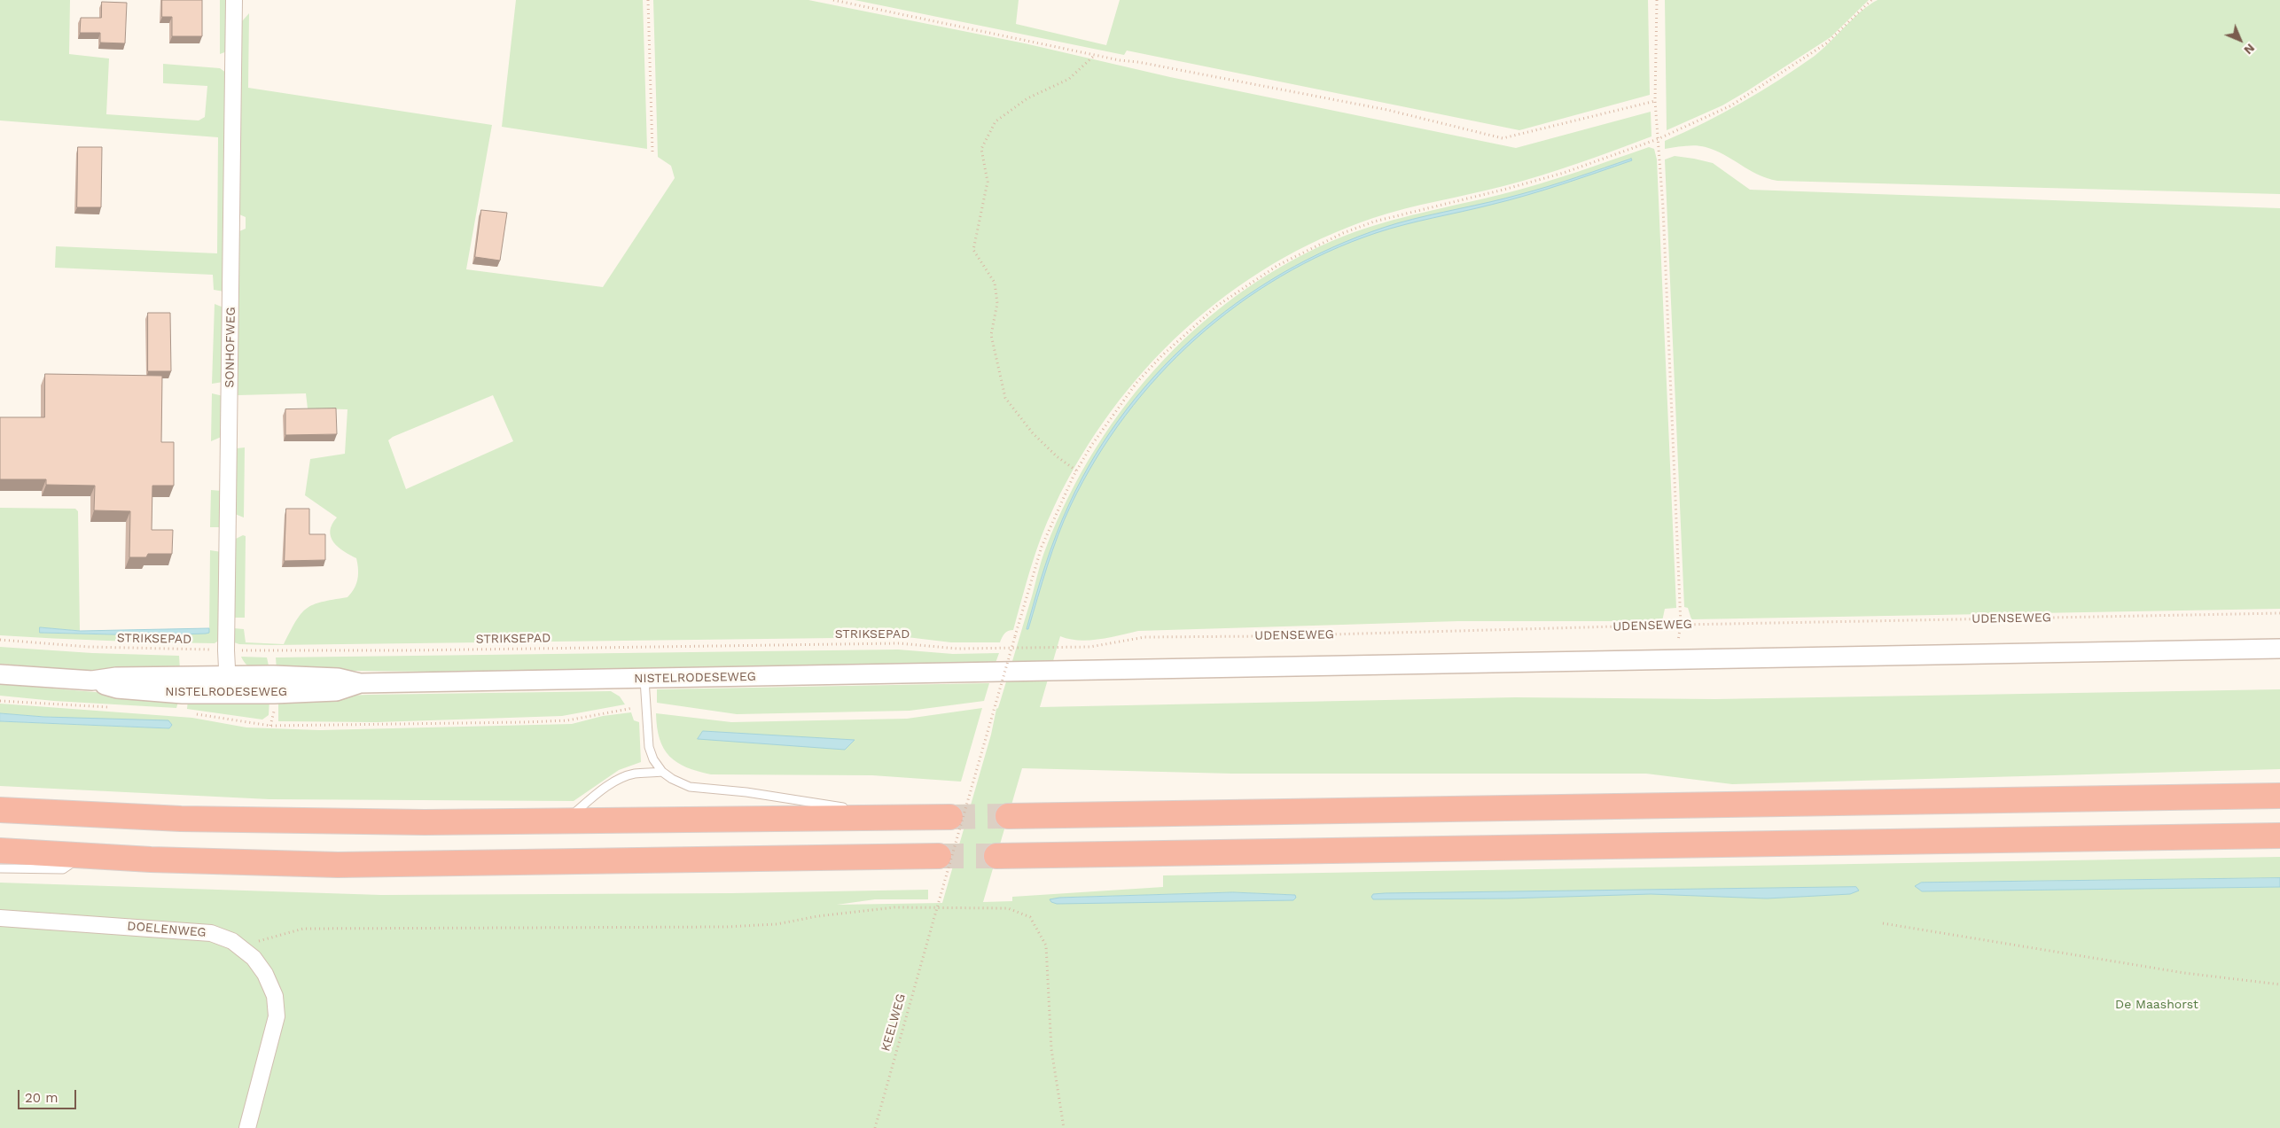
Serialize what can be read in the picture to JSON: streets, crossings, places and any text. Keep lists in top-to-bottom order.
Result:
{
  "streets": {
    "street": ["SONHOFWEG", "NISTELRODESEWEG", "DOELENWEG"],
    "path": ["UDENSEWEG", "STRIKSEPAD", "KEELWEG"]
  },
  "crossings": [
    ["SONHOFWEG", "STRIKSEPAD"],
    ["SONHOFWEG", "NISTELRODESEWEG"],
    ["UDENSEWEG", "STRIKSEPAD"]
  ],
  "parks": ["De Maashorst"],
  "scale_bar": "20 m",
  "north": "bottom right"
}
